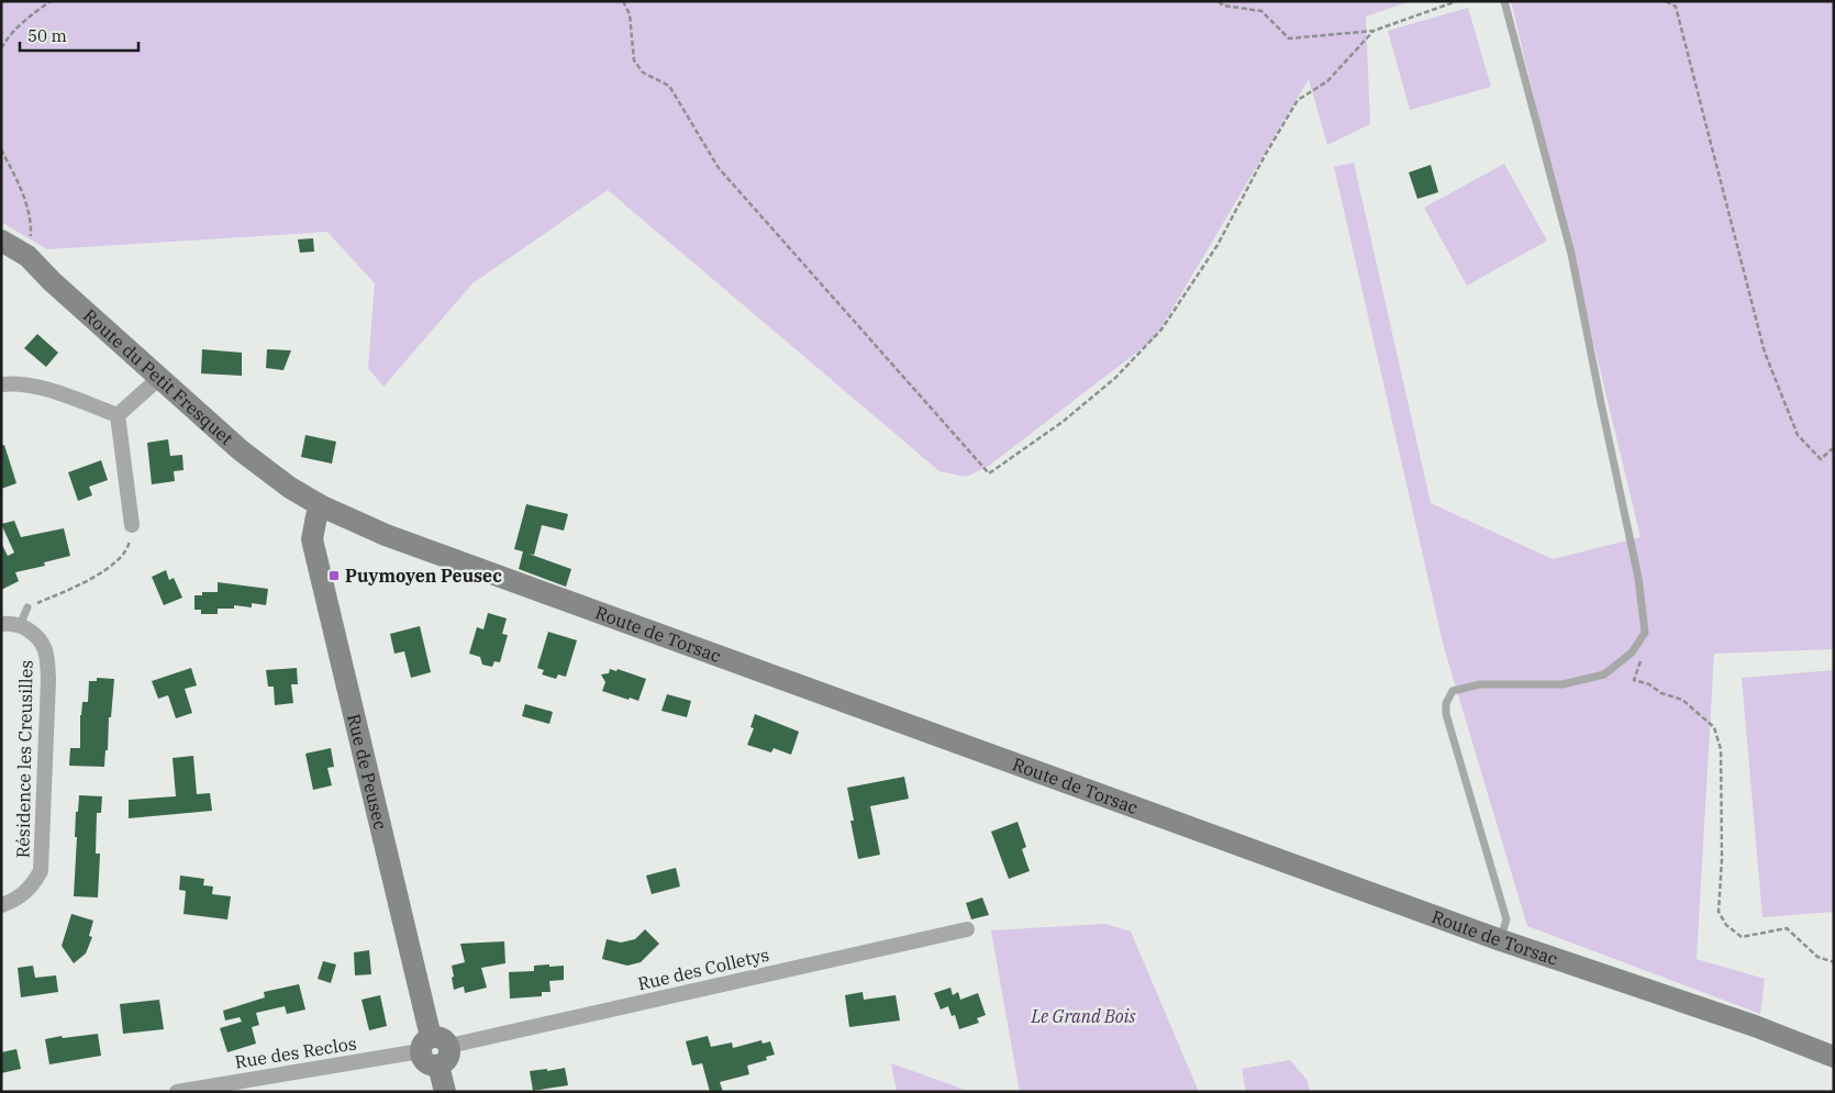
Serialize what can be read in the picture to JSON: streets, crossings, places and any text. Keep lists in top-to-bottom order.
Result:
{
  "streets": {
    "street": [
      "Route du Petit Fresquet",
      "Route de Torsac",
      "Résidence les Creusilles",
      "Rue de Peusec",
      "Rue des Colletys",
      "Rue des Reclos"
    ]
  },
  "crossings": [
    ["Route du Petit Fresquet", "Route de Torsac"],
    ["Route du Petit Fresquet", "Rue de Peusec"],
    ["Route de Torsac", "Rue de Peusec"],
    ["Rue de Peusec", "Rue des Colletys"],
    ["Rue de Peusec", "Rue des Reclos"],
    ["Rue des Colletys", "Rue des Reclos"]
  ],
  "parks": ["Le Grand Bois"],
  "places": {
    "transit": ["Puymoyen Peusec"]
  },
  "scale_bar": "50 m"
}
